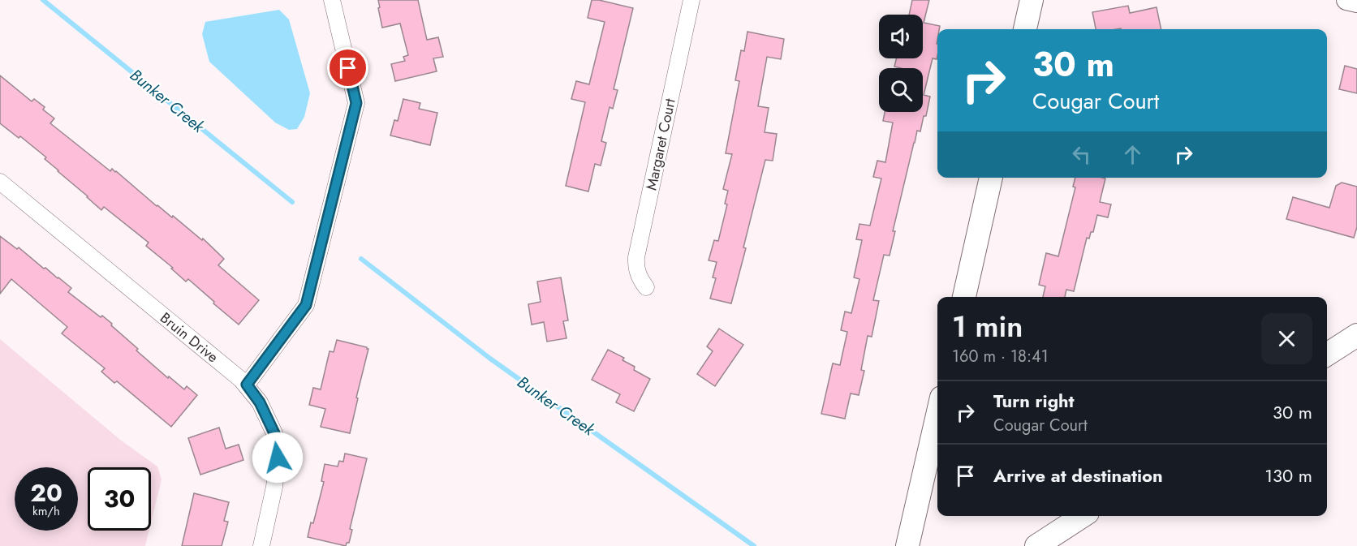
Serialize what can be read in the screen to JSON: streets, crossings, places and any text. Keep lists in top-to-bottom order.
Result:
{
  "streets": {
    "street": ["Margaret Court", "Bruin Drive"]
  },
  "water": ["Bunker Creek"],
  "page": {
    "turn": ["30 m", "Cougar Court"],
    "heading": ["1 min", "160 m · 18:41"],
    "list": [
      {
        "name": "Turn right",
        "note": "Cougar Court",
        "value": "30 m"
      },
      {
        "name": "Arrive at destination",
        "value": "130 m"
      }
    ],
    "speed": "20 km/h",
    "limit": "30"
  }
}
